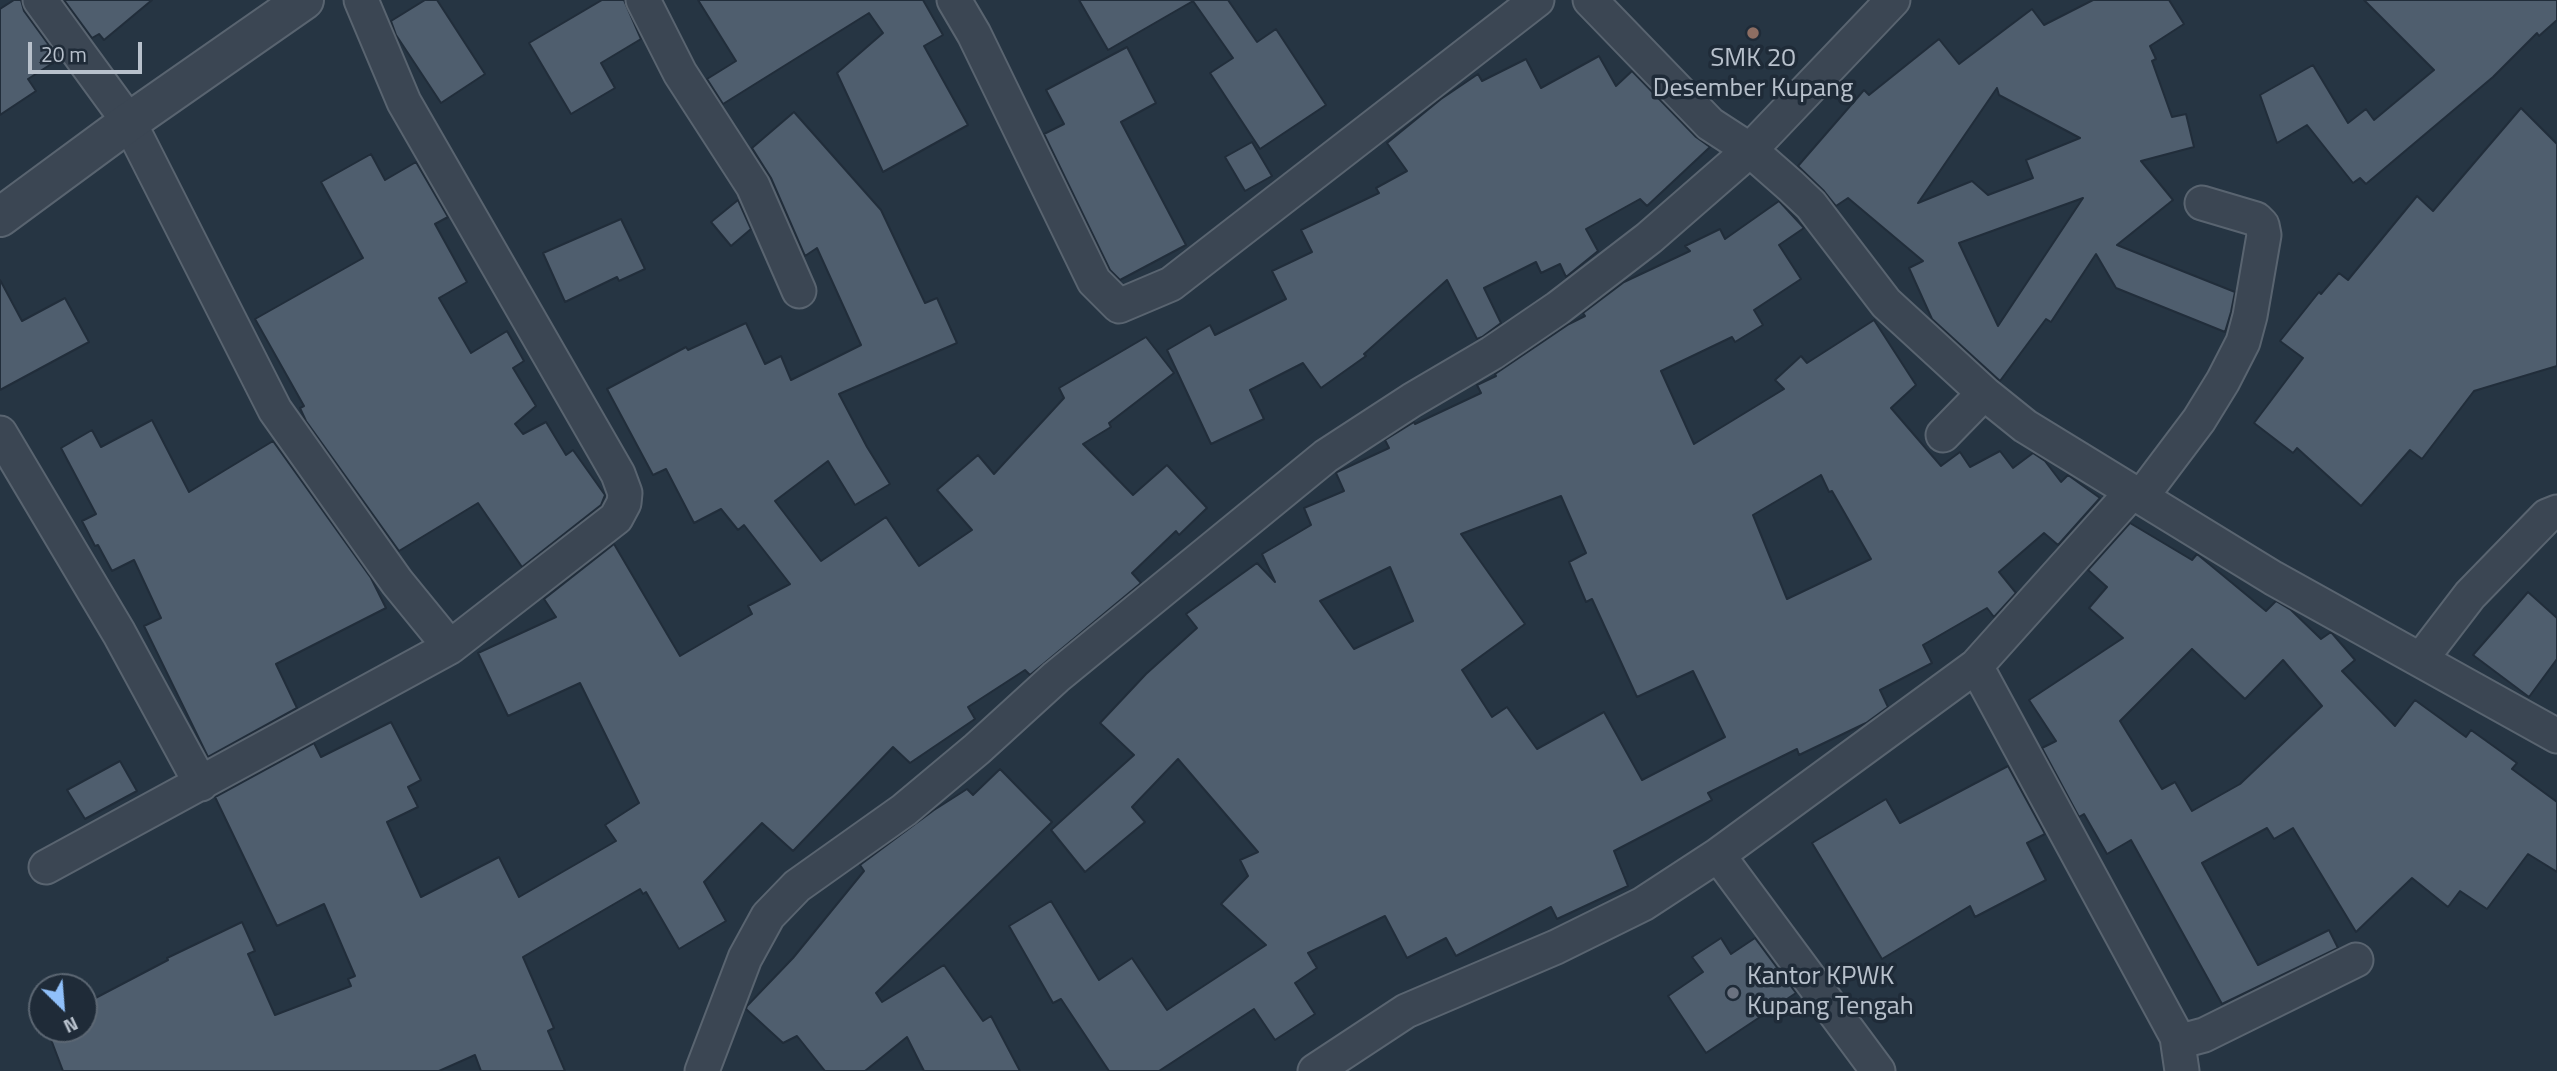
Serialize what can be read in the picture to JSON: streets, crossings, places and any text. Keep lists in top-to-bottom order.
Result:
{
  "places": ["SMK 20 Desember Kupang", "Kantor KPWK Kupang Tengah"],
  "scale_bar": "20 m",
  "north": "bottom right"
}
